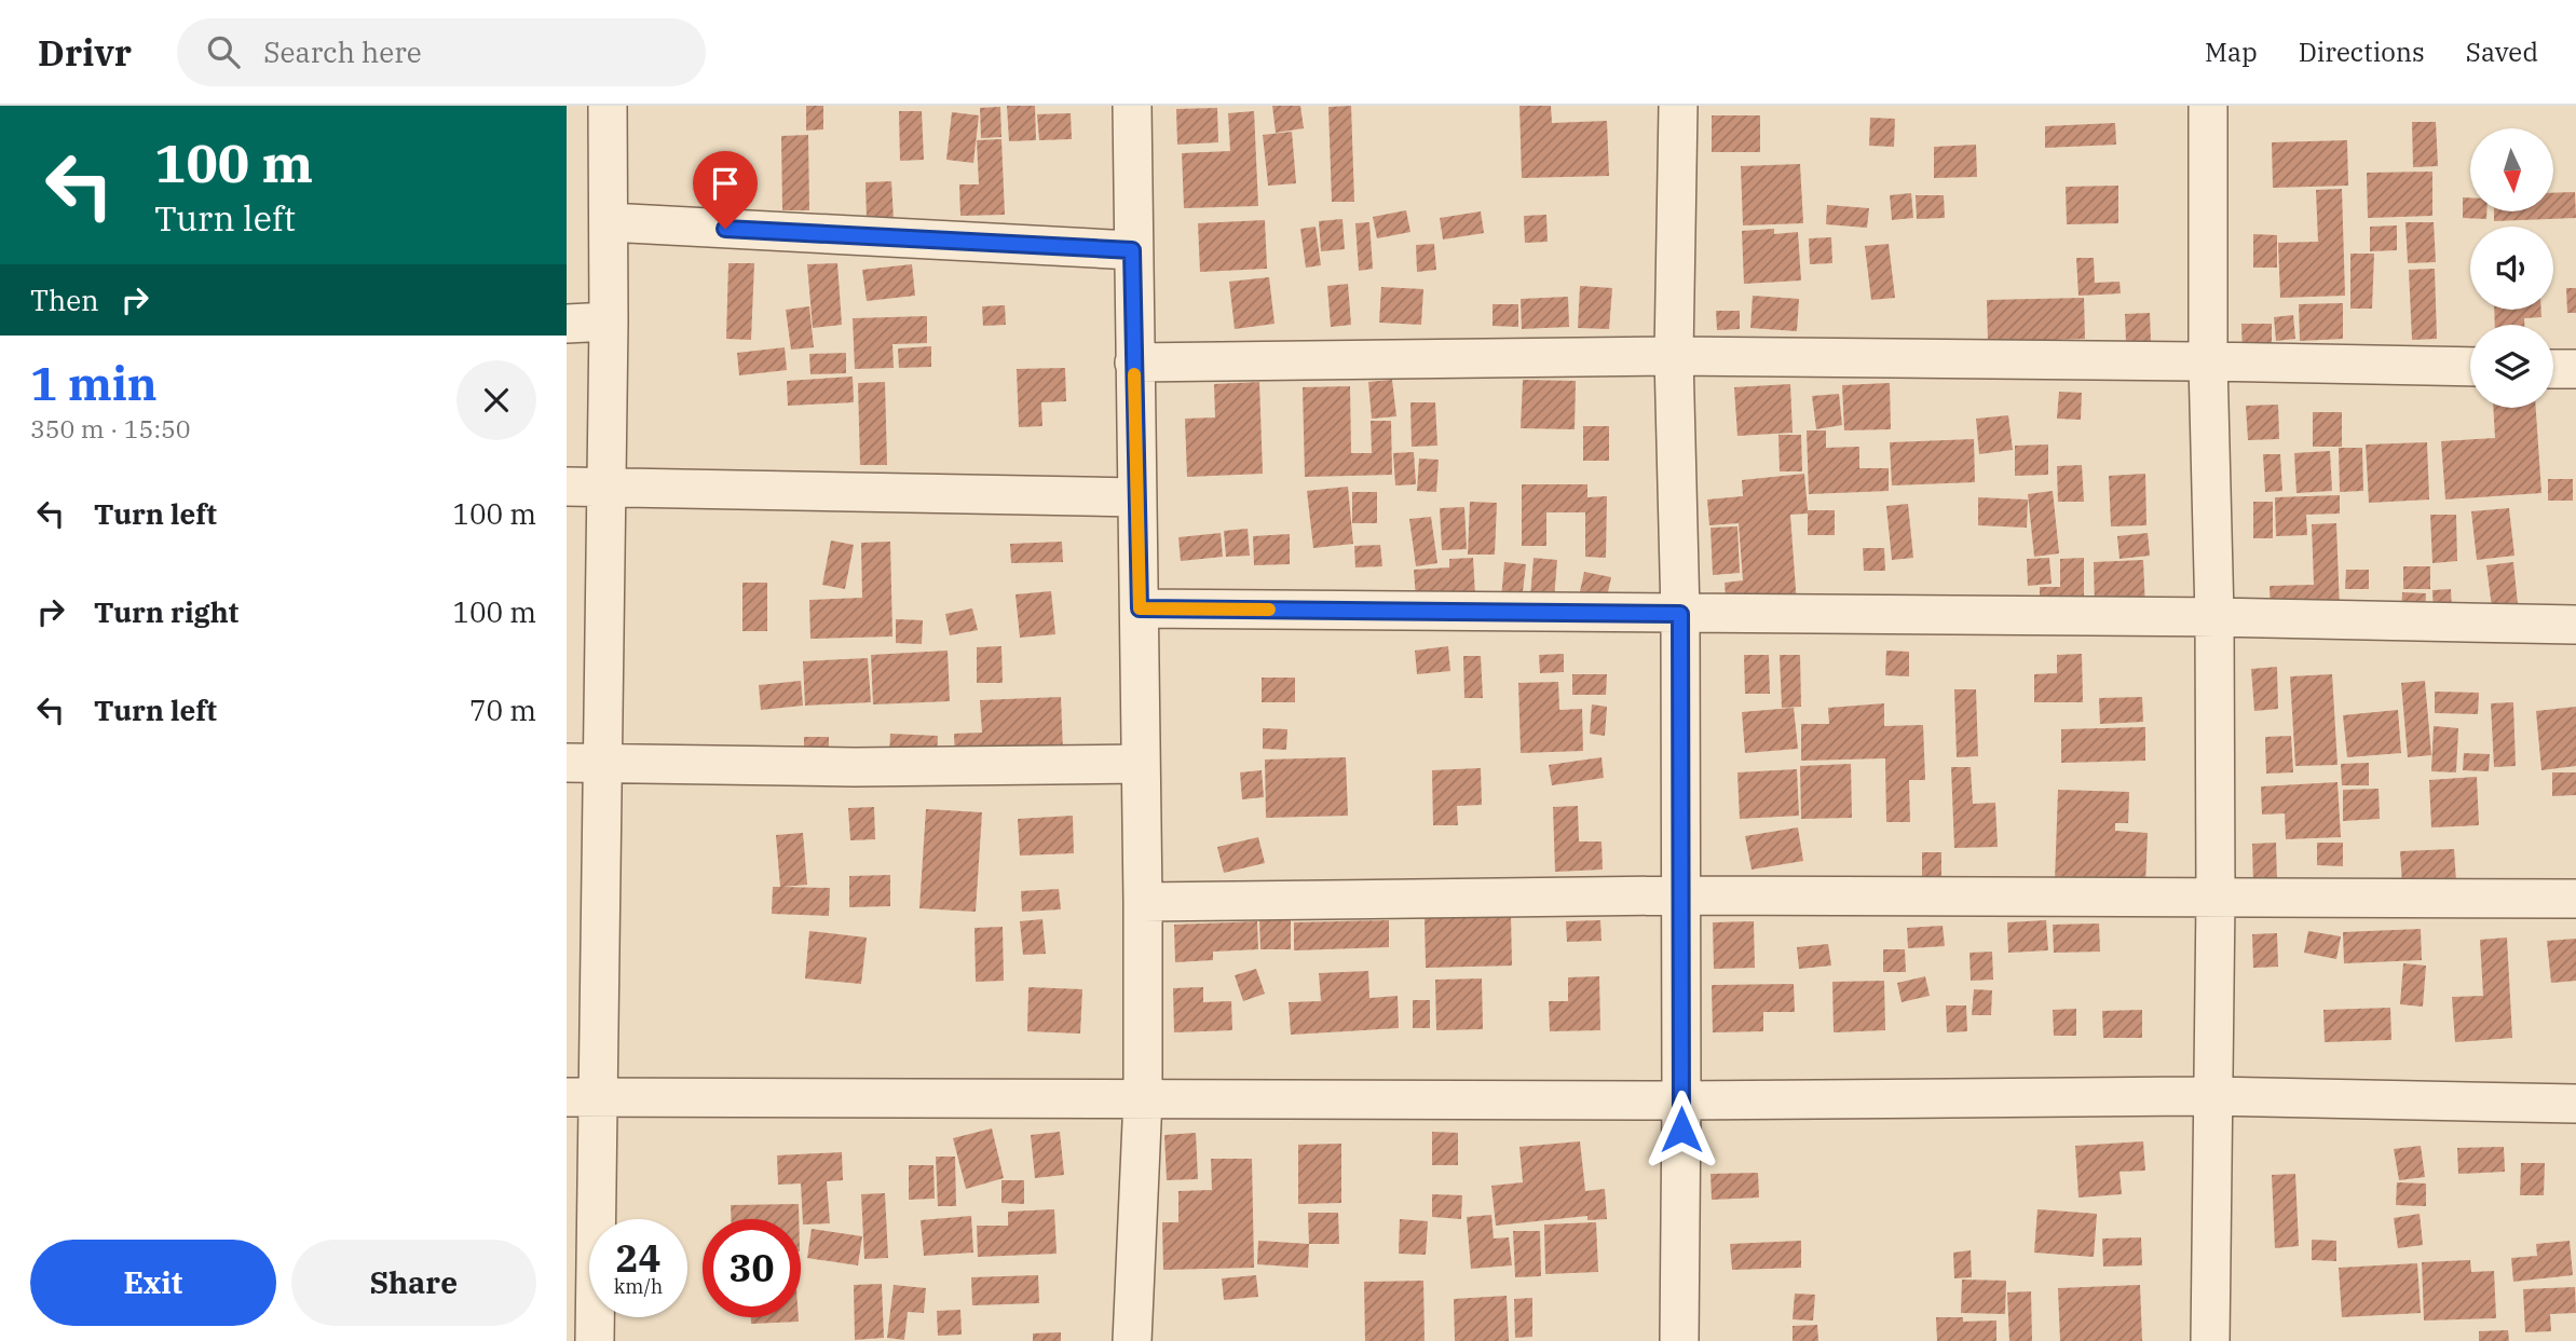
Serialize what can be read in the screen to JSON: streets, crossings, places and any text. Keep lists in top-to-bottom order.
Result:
{
  "north": "bottom",
  "page": {
    "header": "Drivr",
    "search": "Search here",
    "nav": ["Map", "Directions", "Saved"],
    "turn": ["100 m", "Turn left"],
    "then": "Then",
    "heading": ["1 min", "350 m · 15:50"],
    "list": [
      {
        "name": "Turn left",
        "value": "100 m"
      },
      {
        "name": "Turn right",
        "value": "100 m"
      },
      {
        "name": "Turn left",
        "value": "70 m"
      }
    ],
    "speed": "24 km/h",
    "limit": "30",
    "buttons": ["Exit", "Share"]
  }
}
